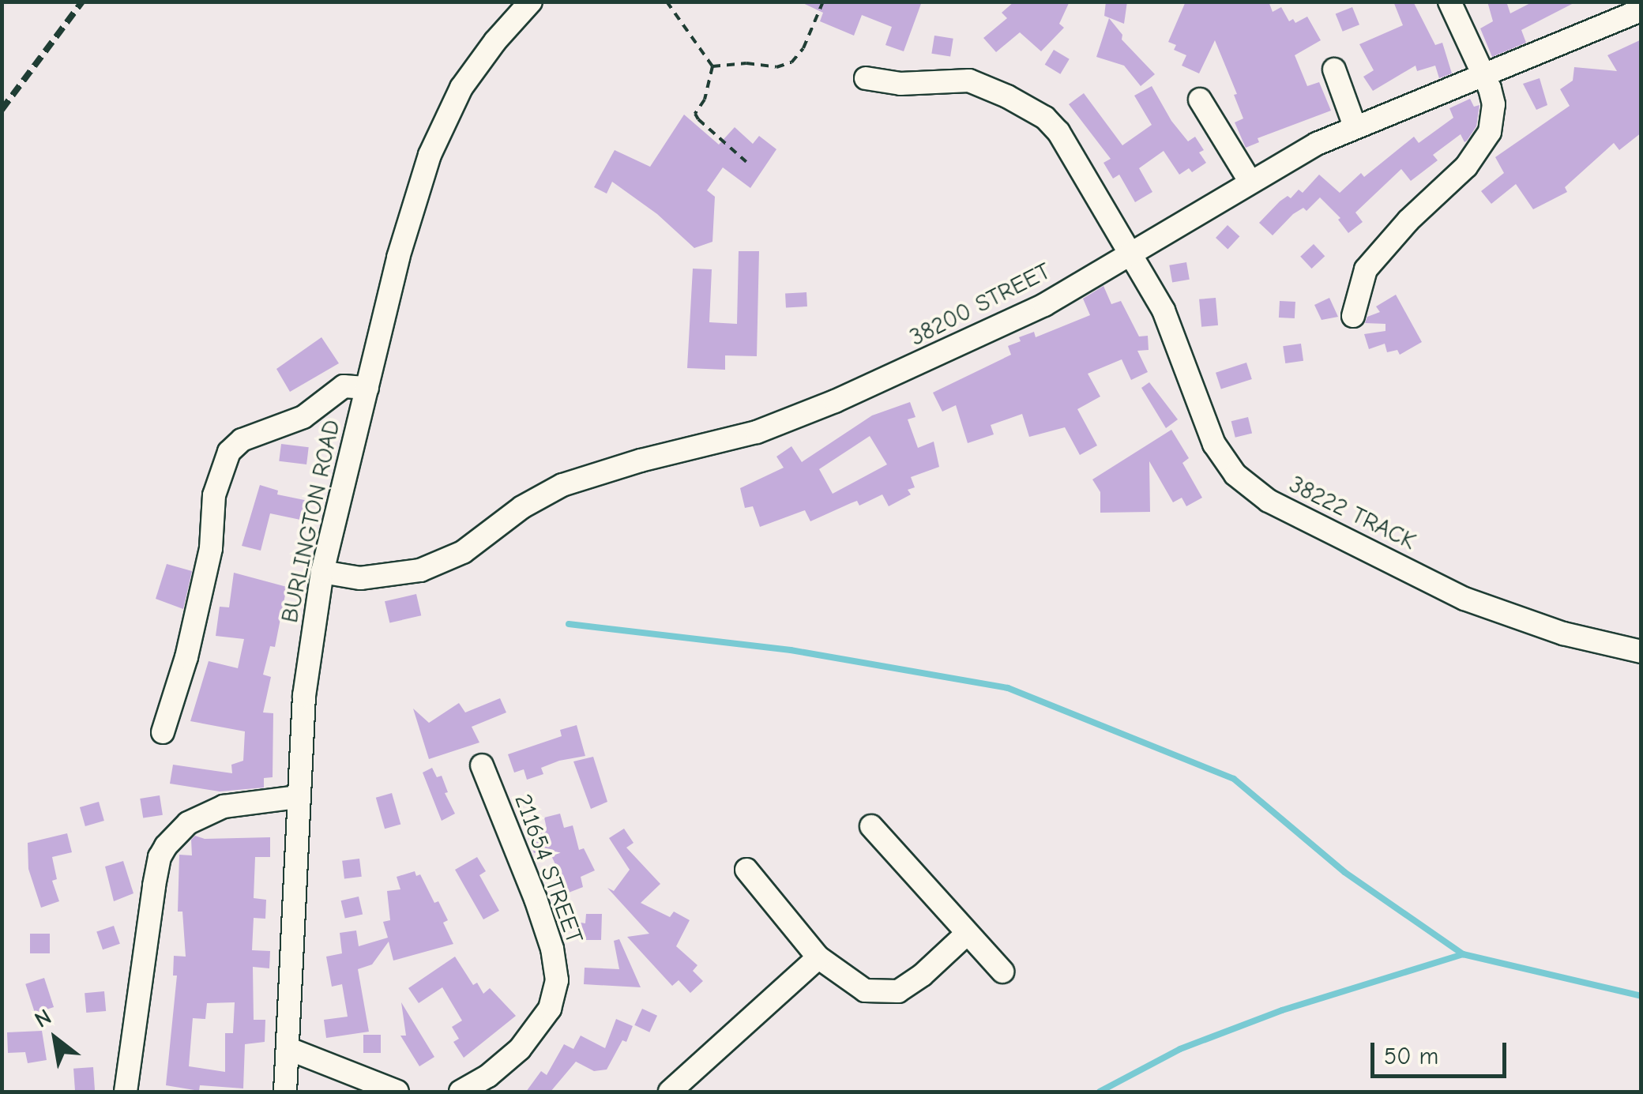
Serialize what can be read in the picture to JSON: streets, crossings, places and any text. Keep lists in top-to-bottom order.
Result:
{
  "streets": {
    "street": [
      "38200 STREET",
      "38222 TRACK",
      "BURLINGTON ROAD",
      "211654 STREET"
    ]
  },
  "crossings": [
    ["38200 STREET", "38222 TRACK"],
    ["38200 STREET", "BURLINGTON ROAD"]
  ],
  "scale_bar": "50 m",
  "north": "top left"
}
